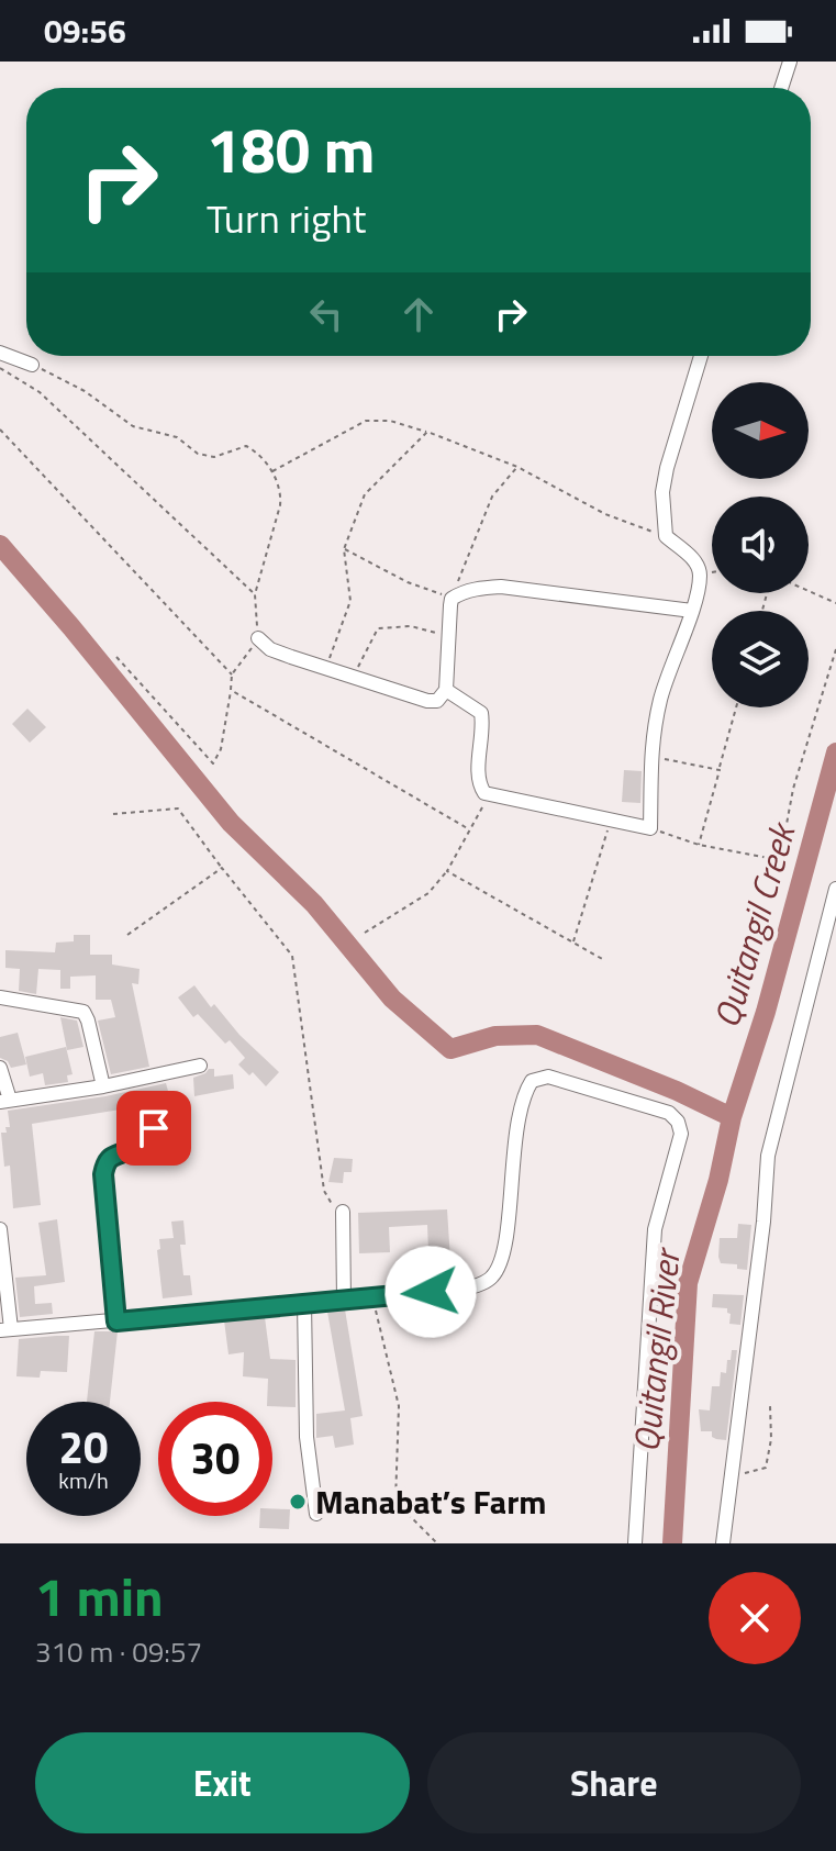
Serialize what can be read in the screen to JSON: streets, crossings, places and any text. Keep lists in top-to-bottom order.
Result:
{
  "water": ["Quitangil Creek", "Quitangil River"],
  "places": ["Manabat’s Farm"],
  "north": "right",
  "page": {
    "status": "09:56",
    "turn": ["180 m", "Turn right"],
    "speed": "20 km/h",
    "limit": "30",
    "heading": ["1 min", "310 m · 09:57"],
    "buttons": ["Exit", "Share"]
  }
}
